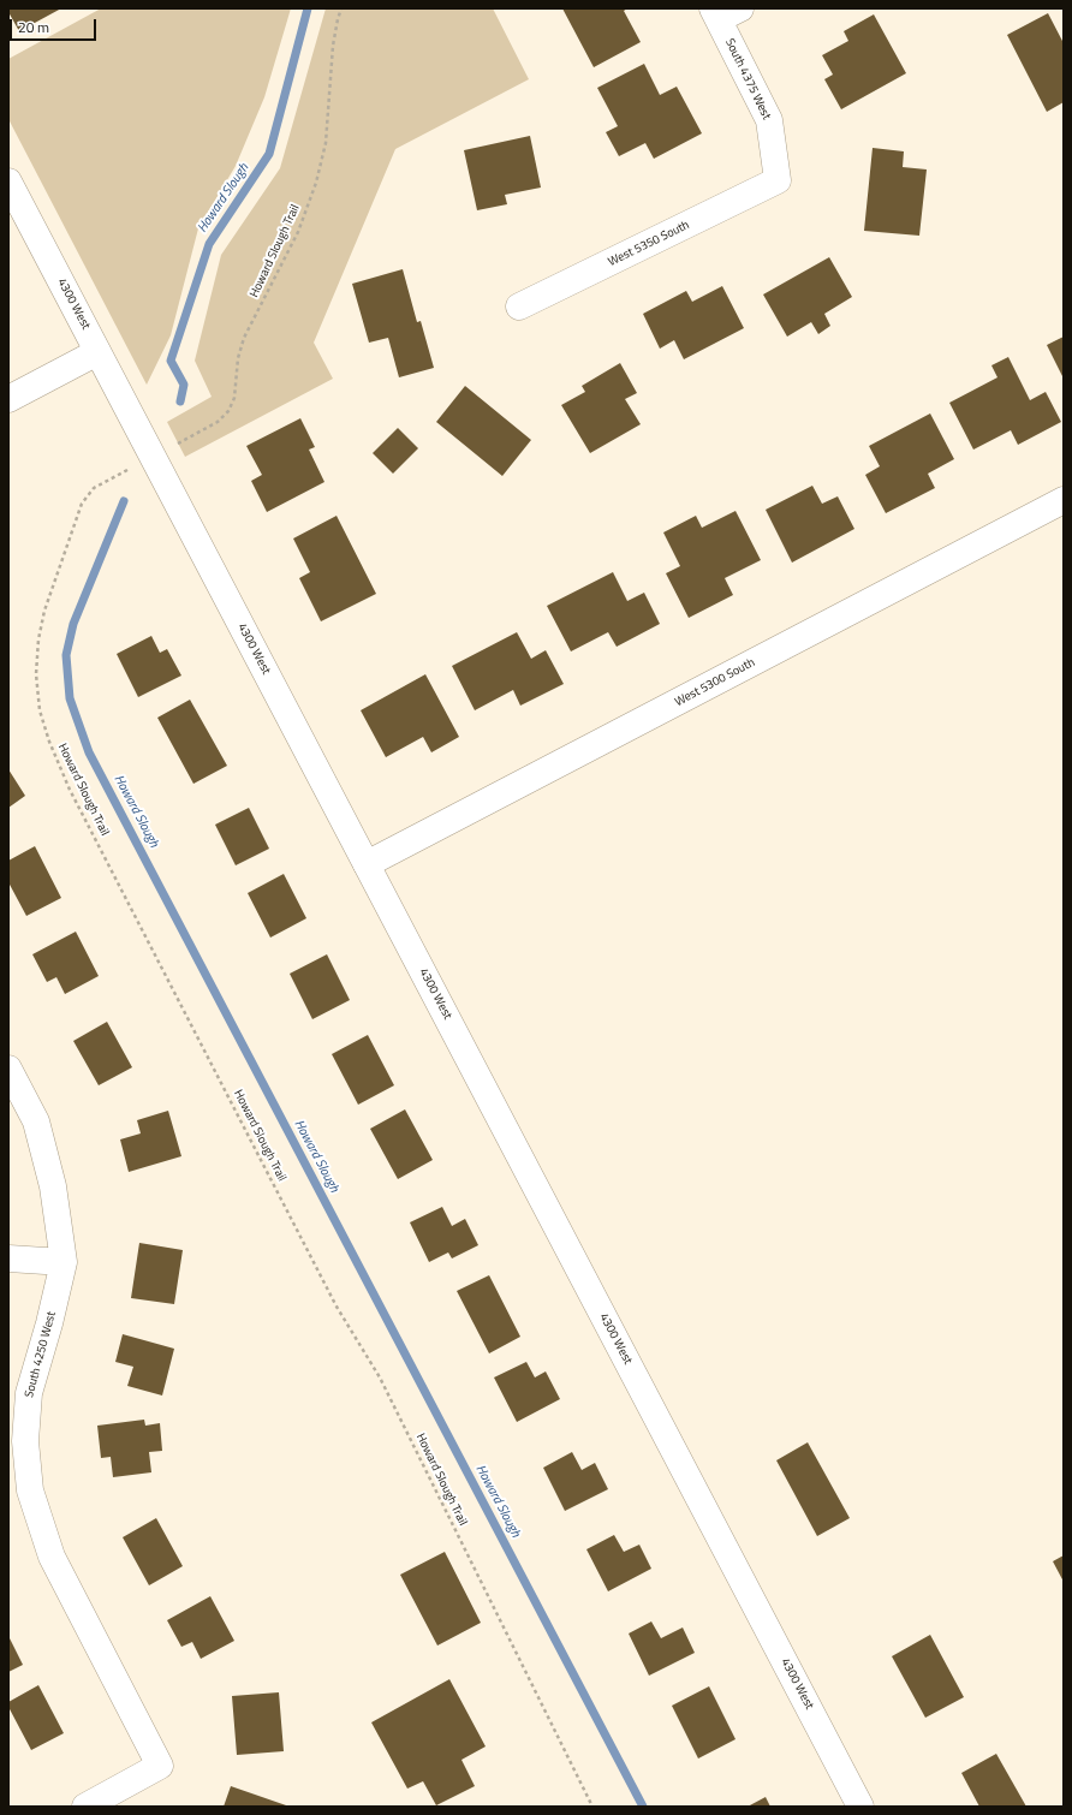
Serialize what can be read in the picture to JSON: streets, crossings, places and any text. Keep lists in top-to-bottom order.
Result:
{
  "streets": {
    "street": [
      "South 4375 West",
      "West 5350 South",
      "4300 West",
      "West 5300 South",
      "South 4250 West"
    ],
    "path": ["Howard Slough Trail"]
  },
  "crossings": [
    ["South 4375 West", "West 5350 South"],
    ["4300 West", "West 5300 South"]
  ],
  "water": ["Howard Slough"],
  "scale_bar": "20 m"
}
